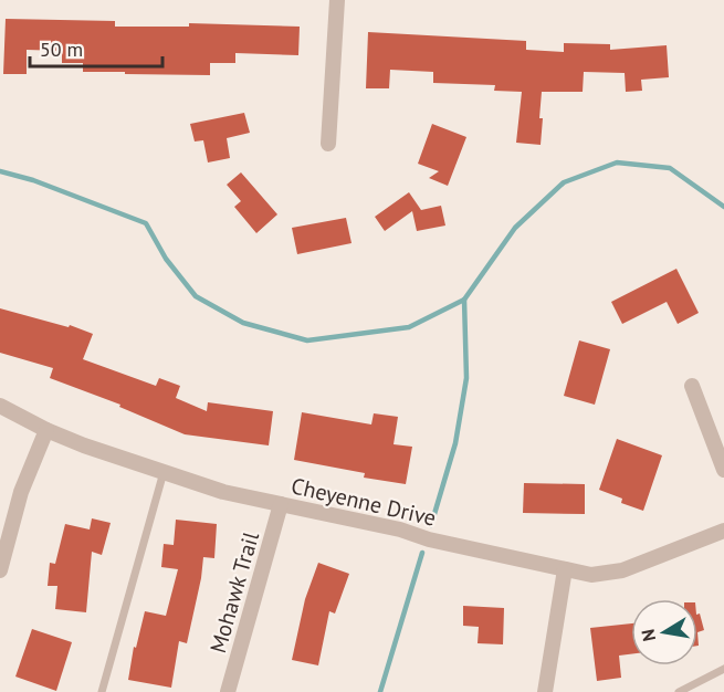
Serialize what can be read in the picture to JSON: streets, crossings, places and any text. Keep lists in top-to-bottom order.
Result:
{
  "streets": {
    "street": ["Cheyenne Drive", "Mohawk Trail"]
  },
  "crossings": [
    ["Cheyenne Drive", "Mohawk Trail"]
  ],
  "scale_bar": "50 m",
  "north": "left"
}
